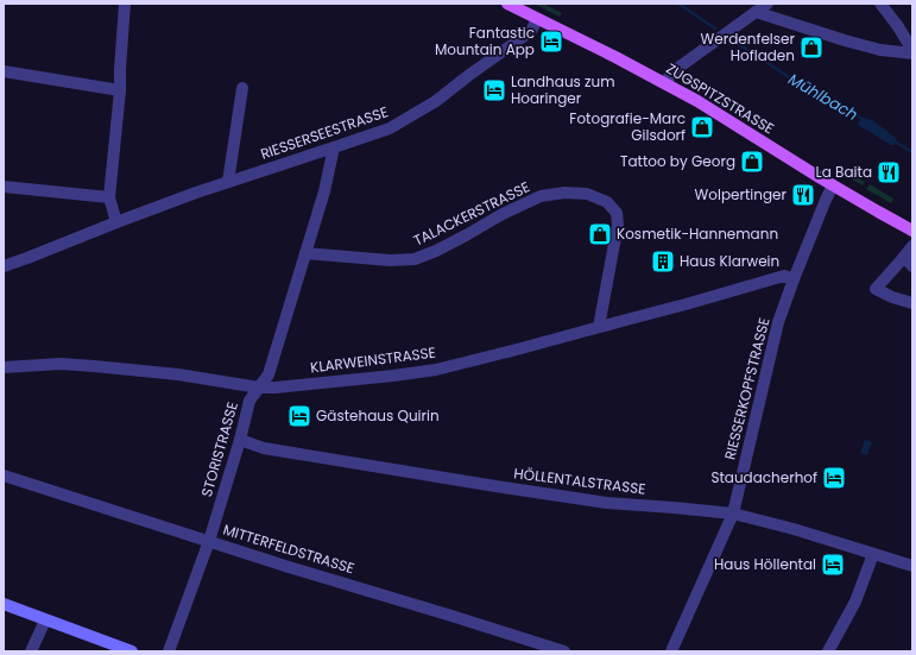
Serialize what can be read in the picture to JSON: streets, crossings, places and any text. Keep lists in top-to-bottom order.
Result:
{
  "streets": {
    "main road": ["ZUGSPITZSTRASSE"],
    "street": [
      "RIESSERSEESTRASSE",
      "TALACKERSTRASSE",
      "KLARWEINSTRASSE",
      "RIESSERKOPFSTRASSE",
      "STORISTRASSE",
      "HÖLLENTALSTRASSE",
      "MITTERFELDSTRASSE"
    ]
  },
  "crossings": [
    ["ZUGSPITZSTRASSE", "RIESSERSEESTRASSE"],
    ["ZUGSPITZSTRASSE", "RIESSERKOPFSTRASSE"],
    ["RIESSERSEESTRASSE", "STORISTRASSE"],
    ["TALACKERSTRASSE", "KLARWEINSTRASSE"],
    ["TALACKERSTRASSE", "STORISTRASSE"],
    ["KLARWEINSTRASSE", "RIESSERKOPFSTRASSE"],
    ["KLARWEINSTRASSE", "STORISTRASSE"],
    ["RIESSERKOPFSTRASSE", "HÖLLENTALSTRASSE"],
    ["STORISTRASSE", "HÖLLENTALSTRASSE"],
    ["STORISTRASSE", "MITTERFELDSTRASSE"]
  ],
  "water": ["Mühlbach"],
  "places": {
    "hotel": [
      "Fantastic Mountain App",
      "Landhaus zum Hoaringer",
      "Gästehaus Quirin",
      "Staudacherhof",
      "Haus Höllental"
    ],
    "shop": [
      "Werdenfelser Hofladen",
      "Fotografie-Marc Gilsdorf",
      "Tattoo by Georg",
      "Kosmetik-Hannemann"
    ],
    "restaurant": ["La Baita", "Wolpertinger"],
    "building": ["Haus Klarwein"]
  }
}
